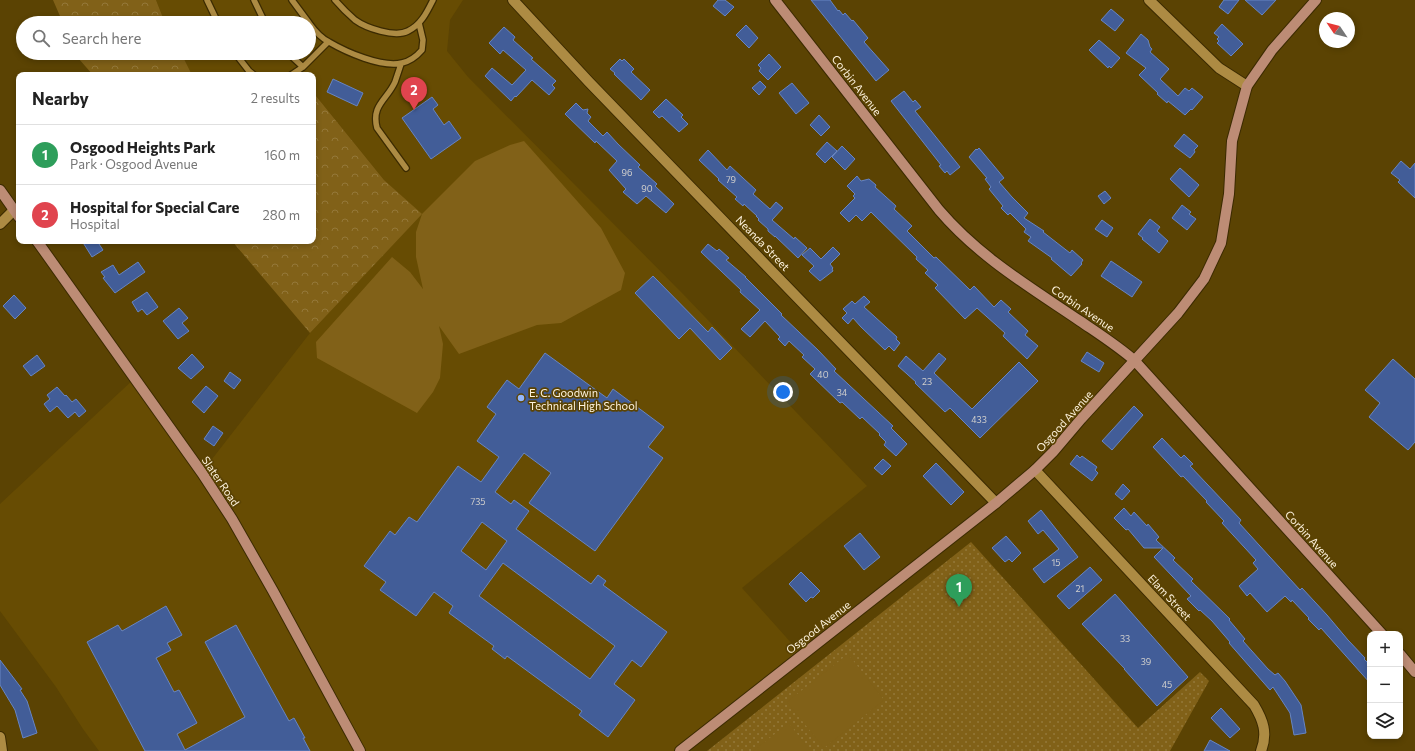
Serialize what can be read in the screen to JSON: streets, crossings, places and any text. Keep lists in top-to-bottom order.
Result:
{
  "streets": {
    "main road": ["Corbin Avenue", "Osgood Avenue", "Slater Road"],
    "street": ["Neanda Street", "Elam Street"]
  },
  "crossings": [
    ["Corbin Avenue", "Osgood Avenue"],
    ["Neanda Street", "Osgood Avenue"],
    ["Osgood Avenue", "Elam Street"]
  ],
  "places": ["E. C. Goodwin Technical High School"],
  "house_numbers": [
    "96",
    "79",
    "90",
    "40",
    "23",
    "34",
    "433",
    "735",
    "15",
    "21",
    "33",
    "39",
    "45"
  ],
  "north": "top left",
  "page": {
    "search": "Search here",
    "heading": ["Nearby", "2 results"],
    "pins": ["2", "1"],
    "list": [
      {
        "mark": "1",
        "name": "Osgood Heights Park",
        "note": "Park · Osgood Avenue",
        "value": "160 m"
      },
      {
        "mark": "2",
        "name": "Hospital for Special Care",
        "note": "Hospital",
        "value": "280 m"
      }
    ],
    "map_buttons": ["+", "−"]
  }
}
